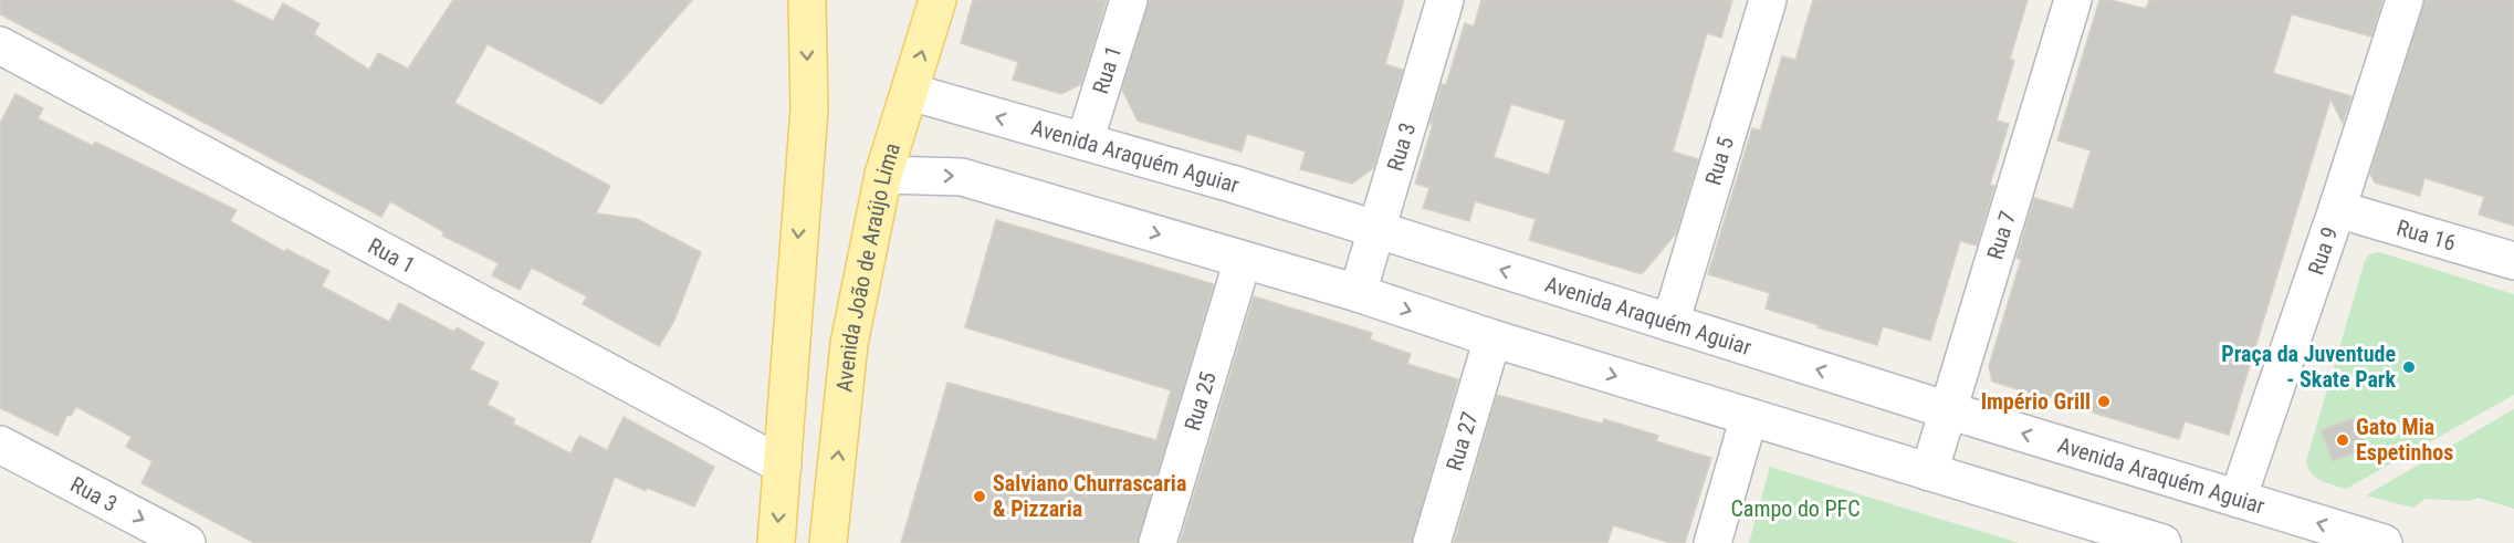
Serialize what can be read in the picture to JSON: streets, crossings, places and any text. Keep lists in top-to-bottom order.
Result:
{
  "streets": {
    "main road": ["Avenida João de Araújo Lima"],
    "street": [
      "Rua 1",
      "Rua 3",
      "Avenida Araquém Aguiar",
      "Rua 5",
      "Rua 7",
      "Rua 16",
      "Rua 9",
      "Rua 25",
      "Rua 27"
    ]
  },
  "crossings": [
    ["Rua 1", "Avenida Araquém Aguiar"],
    ["Rua 3", "Avenida Araquém Aguiar"],
    ["Avenida Araquém Aguiar", "Rua 5"],
    ["Avenida Araquém Aguiar", "Rua 7"],
    ["Avenida Araquém Aguiar", "Rua 9"],
    ["Avenida Araquém Aguiar", "Avenida João de Araújo Lima"],
    ["Rua 16", "Rua 9"]
  ],
  "one_way": ["Rua 3"],
  "parks": ["Campo do PFC"],
  "places": [
    "Praça da Juventude - Skate Park",
    "Império Grill",
    "Gato Mia Espetinhos",
    "Salviano Churrascaria & Pizzaria"
  ]
}
